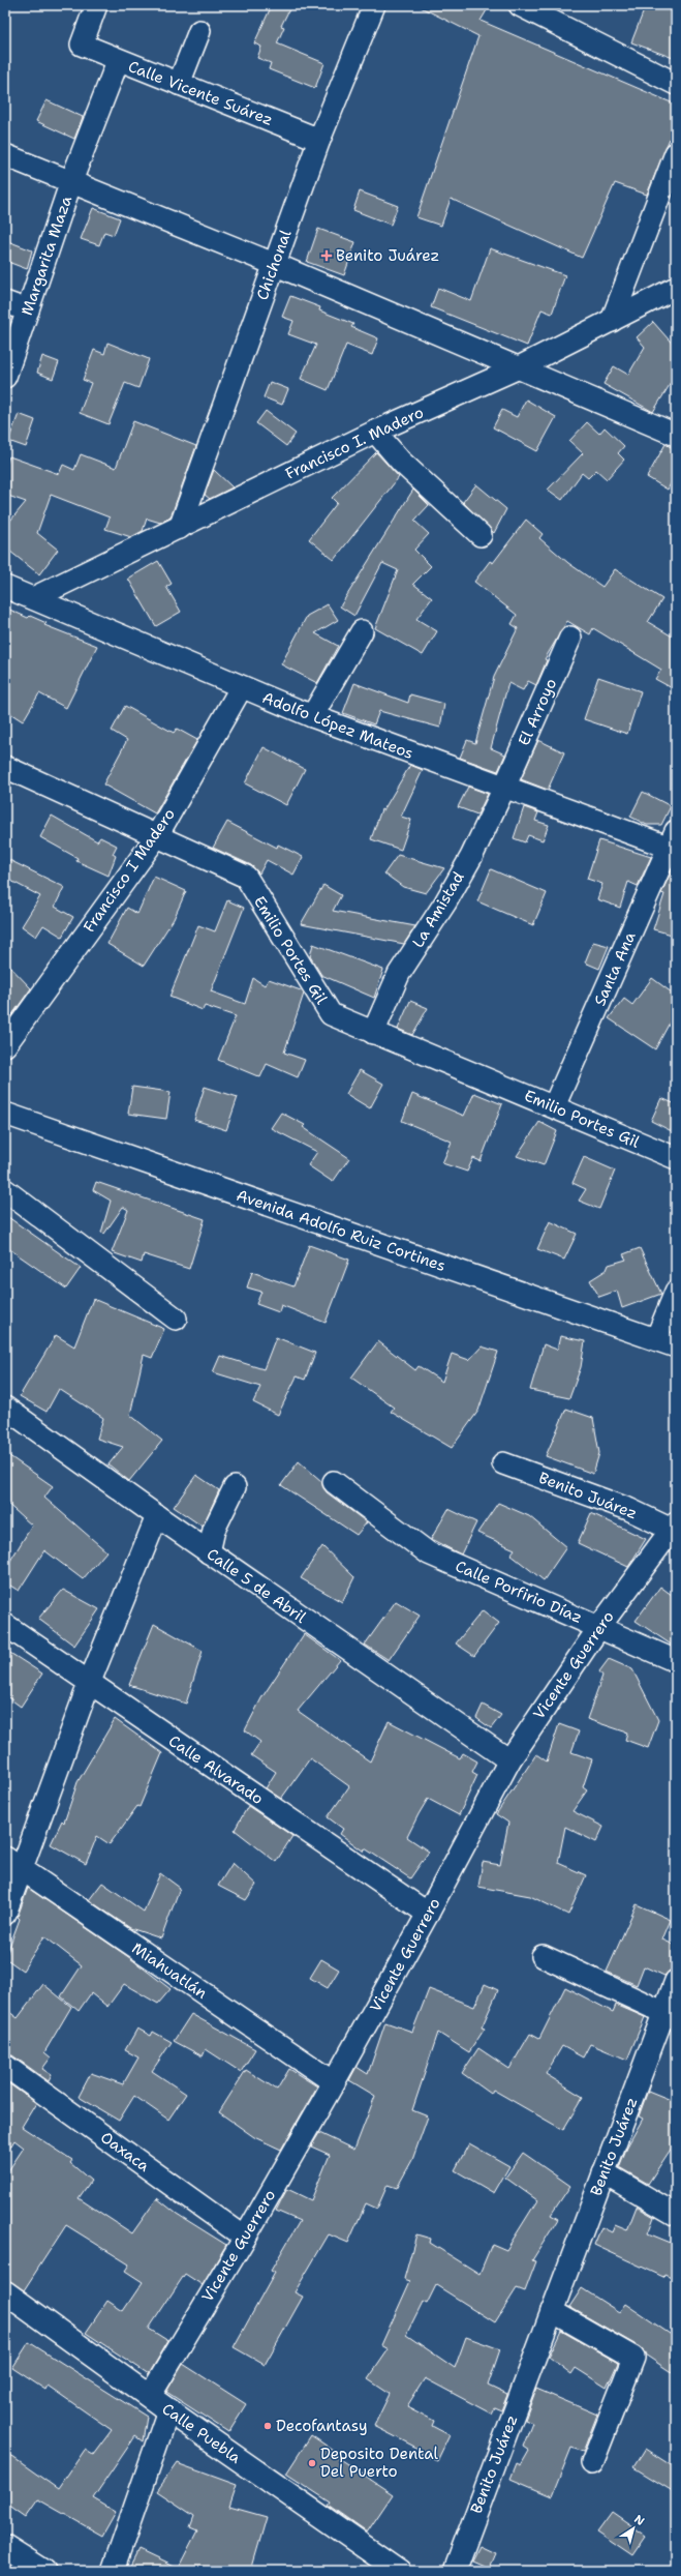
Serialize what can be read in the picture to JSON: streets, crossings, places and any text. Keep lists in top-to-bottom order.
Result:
{
  "streets": {
    "street": [
      "Calle Vicente Suárez",
      "Margarita Maza",
      "Chichonal",
      "Francisco I. Madero",
      "El Arroyo",
      "Adolfo López Mateos",
      "Francisco I Madero",
      "La Amistad",
      "Emilio Portes Gil",
      "Santa Ana",
      "Avenida Adolfo Ruiz Cortines",
      "Benito Juárez",
      "Calle 5 de Abril",
      "Calle Porfirio Díaz",
      "Vicente Guerrero",
      "Calle Alvarado",
      "Miahuatlán",
      "Oaxaca",
      "Calle Puebla"
    ]
  },
  "crossings": [
    ["Calle Vicente Suárez", "Margarita Maza"],
    ["Calle Vicente Suárez", "Chichonal"],
    ["Chichonal", "Francisco I. Madero"],
    ["Francisco I. Madero", "Adolfo López Mateos"],
    ["El Arroyo", "Adolfo López Mateos"],
    ["El Arroyo", "La Amistad"],
    ["Adolfo López Mateos", "Francisco I Madero"],
    ["Adolfo López Mateos", "La Amistad"],
    ["Adolfo López Mateos", "Santa Ana"],
    ["Francisco I Madero", "Emilio Portes Gil"],
    ["La Amistad", "Emilio Portes Gil"],
    ["Emilio Portes Gil", "Santa Ana"],
    ["Benito Juárez", "Vicente Guerrero"],
    ["Calle 5 de Abril", "Vicente Guerrero"],
    ["Calle Porfirio Díaz", "Vicente Guerrero"],
    ["Vicente Guerrero", "Calle Alvarado"],
    ["Vicente Guerrero", "Miahuatlán"],
    ["Vicente Guerrero", "Oaxaca"],
    ["Vicente Guerrero", "Calle Puebla"]
  ],
  "places": {
    "health": ["Benito Juárez"],
    "other": ["Decofantasy", "Deposito Dental Del Puerto"]
  },
  "north": "top right"
}
